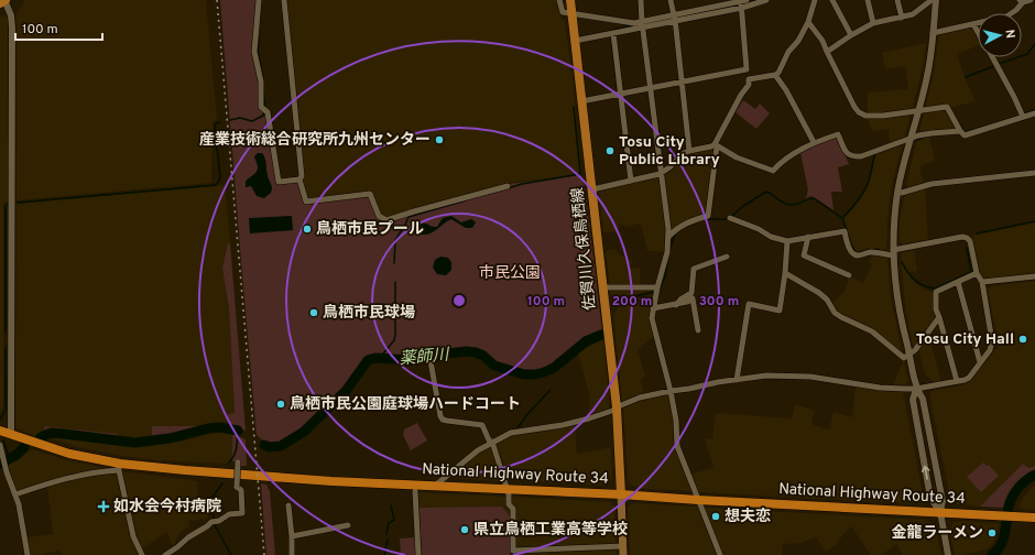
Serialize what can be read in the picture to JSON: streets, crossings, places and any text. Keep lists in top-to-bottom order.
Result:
{
  "streets": {
    "highway": ["National Highway Route 34"],
    "main road": ["佐賀川久保鳥栖線"]
  },
  "crossings": [
    ["佐賀川久保鳥栖線", "National Highway Route 34"]
  ],
  "water": ["薬師川"],
  "parks": ["市民公園"],
  "places": {
    "other": [
      "産業技術総合研究所九州センター",
      "Tosu City Public Library",
      "鳥栖市民プール",
      "鳥栖市民球場",
      "Tosu City Hall",
      "鳥栖市民公園庭球場ハードコート",
      "想夫恋",
      "県立鳥栖工業高等学校",
      "金龍ラーメン"
    ],
    "health": ["如水会今村病院"]
  },
  "scale_bar": "100 m",
  "north": "right",
  "rings": ["100 m", "200 m", "300 m"]
}
